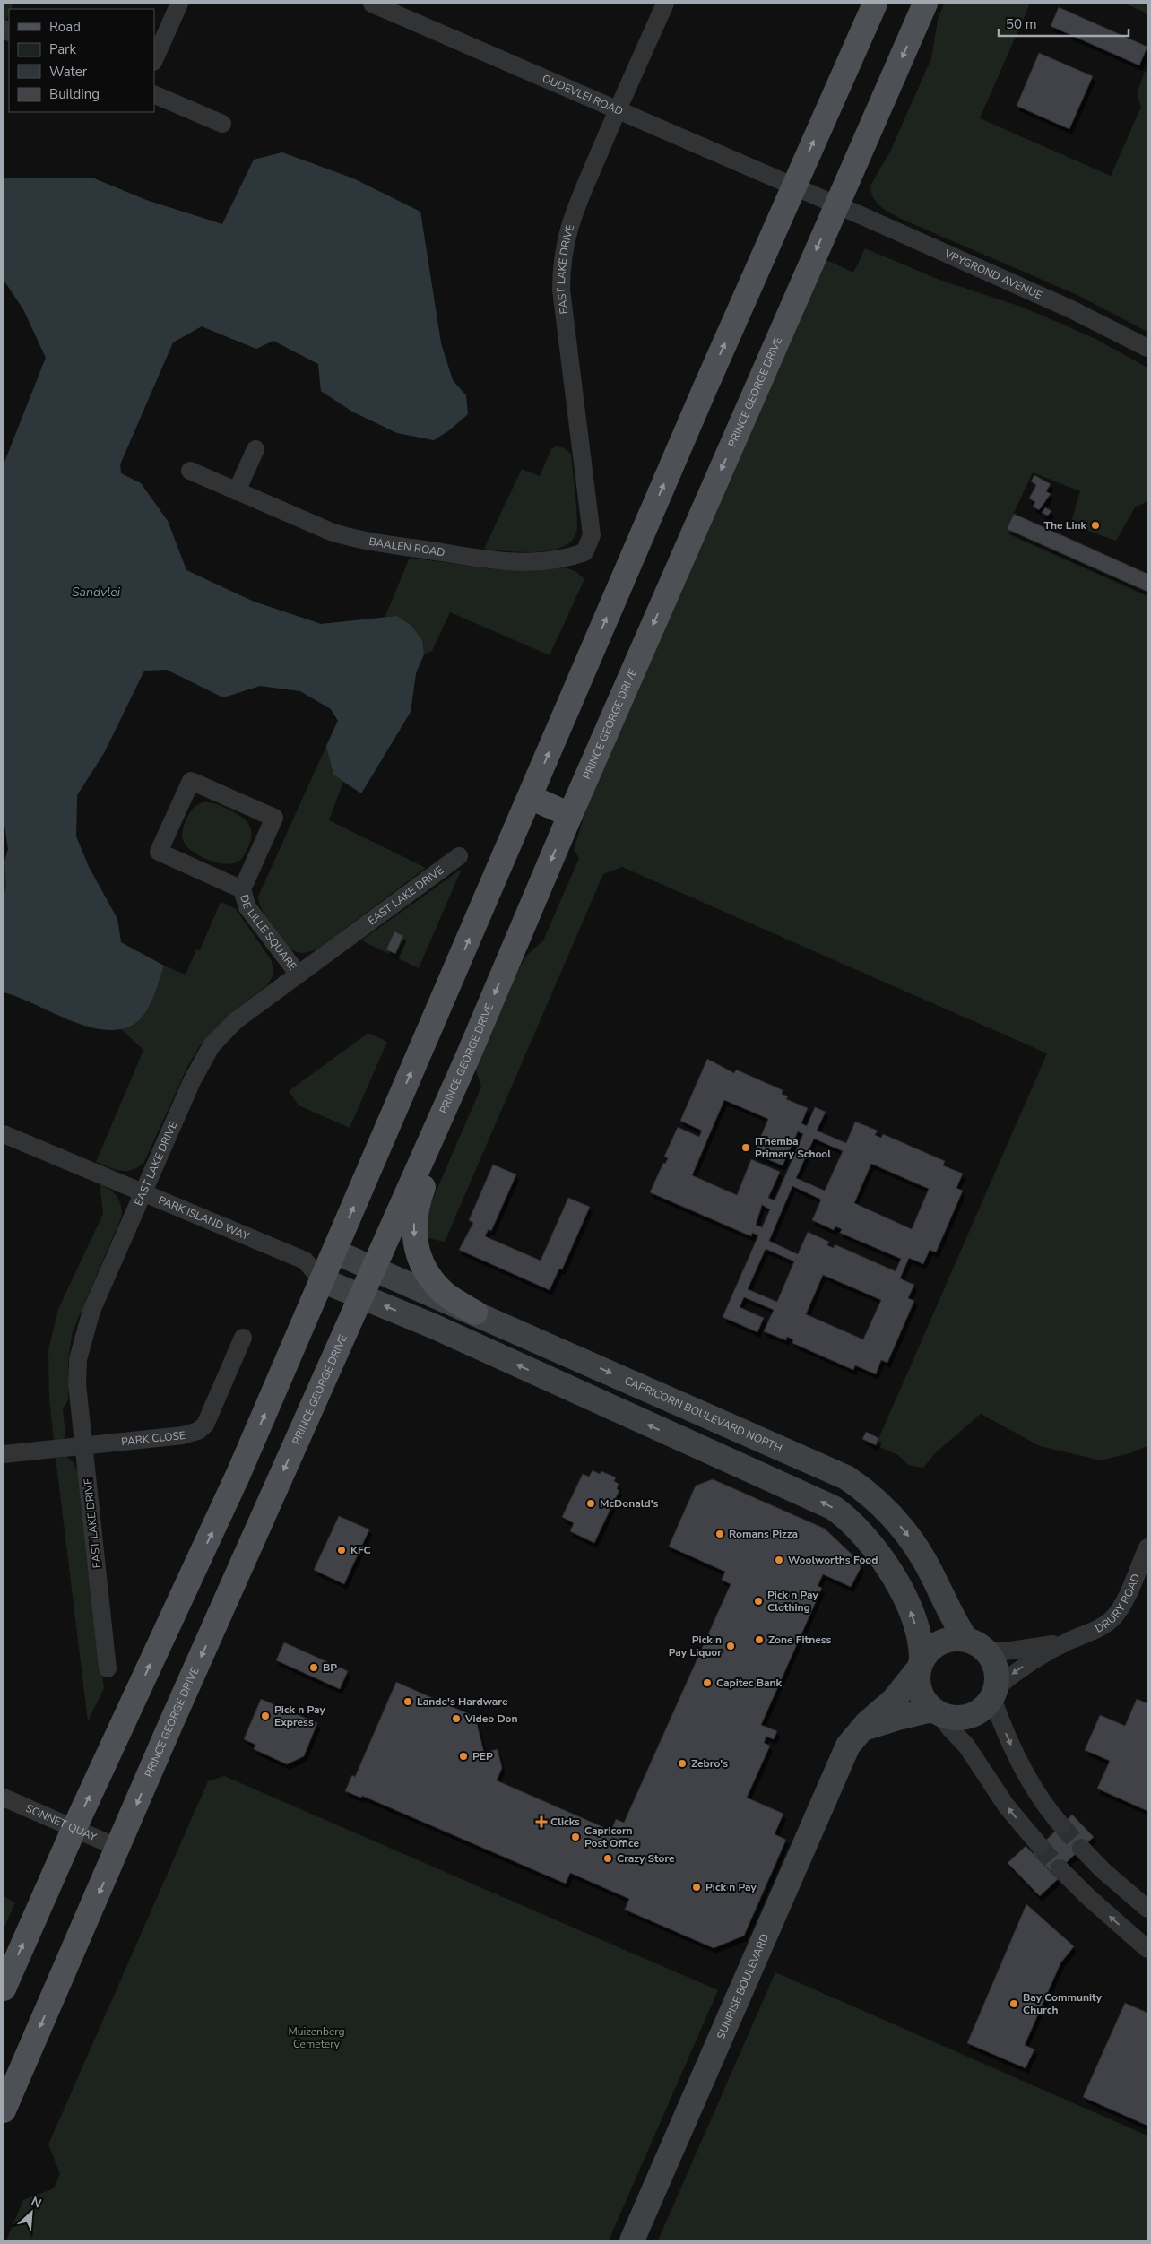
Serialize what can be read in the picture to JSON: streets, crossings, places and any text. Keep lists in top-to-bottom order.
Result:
{
  "streets": {
    "main road": ["PRINCE GEORGE DRIVE"],
    "street": [
      "OUDEVLEI ROAD",
      "EAST LAKE DRIVE",
      "VRYGROND AVENUE",
      "BAALEN ROAD",
      "DE LILLE SQUARE",
      "PARK ISLAND WAY",
      "CAPRICORN BOULEVARD NORTH",
      "PARK CLOSE",
      "DRURY ROAD",
      "SONNET QUAY",
      "SUNRISE BOULEVARD"
    ]
  },
  "crossings": [
    ["OUDEVLEI ROAD", "EAST LAKE DRIVE"],
    ["OUDEVLEI ROAD", "VRYGROND AVENUE"],
    ["OUDEVLEI ROAD", "PRINCE GEORGE DRIVE"],
    ["EAST LAKE DRIVE", "BAALEN ROAD"],
    ["EAST LAKE DRIVE", "DE LILLE SQUARE"],
    ["EAST LAKE DRIVE", "PARK ISLAND WAY"],
    ["EAST LAKE DRIVE", "PARK CLOSE"],
    ["VRYGROND AVENUE", "PRINCE GEORGE DRIVE"],
    ["PRINCE GEORGE DRIVE", "CAPRICORN BOULEVARD NORTH"],
    ["PRINCE GEORGE DRIVE", "SONNET QUAY"],
    ["CAPRICORN BOULEVARD NORTH", "DRURY ROAD"],
    ["CAPRICORN BOULEVARD NORTH", "SUNRISE BOULEVARD"],
    ["DRURY ROAD", "SUNRISE BOULEVARD"]
  ],
  "water": ["Sandvlei"],
  "parks": ["Muizenberg Cemetery"],
  "places": {
    "other": [
      "The Link",
      "IThemba Primary School",
      "McDonald's",
      "Romans Pizza",
      "KFC",
      "Woolworths Food",
      "Pick n Pay Clothing",
      "Zone Fitness",
      "Pick n Pay Liquor",
      "BP",
      "Capitec Bank",
      "Lande's Hardware",
      "Pick n Pay Express",
      "Video Don",
      "PEP",
      "Zebro's",
      "Capricorn Post Office",
      "Crazy Store",
      "Pick n Pay",
      "Bay Community Church"
    ],
    "health": ["Clicks"]
  },
  "legend": [
    "Road",
    "Park",
    "Water",
    "Building"
  ],
  "scale_bar": "50 m",
  "north": "top right"
}
